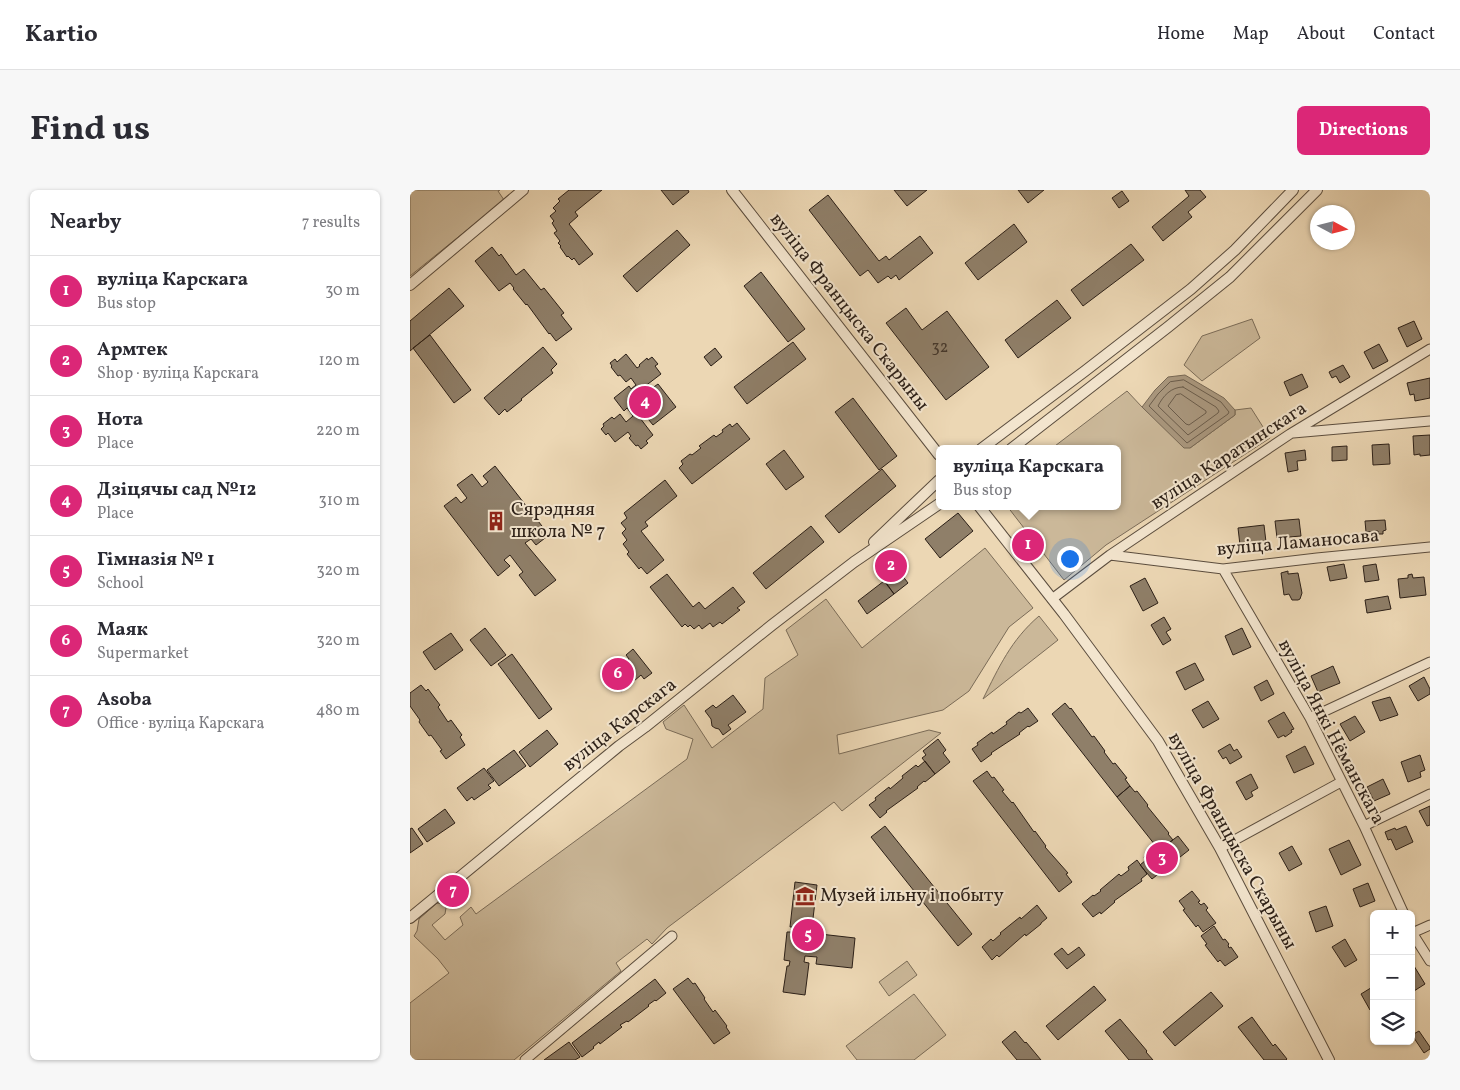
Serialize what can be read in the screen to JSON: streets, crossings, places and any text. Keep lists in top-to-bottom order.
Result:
{
  "streets": {
    "street": [
      "вуліца Францыска Скарыны",
      "вуліца Каратынскага",
      "вуліца Ламаносава",
      "вуліца Карскага",
      "вуліца Янкі Нёманскага"
    ]
  },
  "crossings": [
    ["вуліца Францыска Скарыны", "вуліца Каратынскага"],
    ["вуліца Каратынскага", "вуліца Ламаносава"],
    ["вуліца Ламаносава", "вуліца Янкі Нёманскага"]
  ],
  "places": {
    "building": ["Сярэдняя школа № 7"],
    "museum": ["Музей ільну і побыту"]
  },
  "house_numbers": ["32"],
  "north": "right",
  "page": {
    "header": "Kartio",
    "nav": [
      "Home",
      "Map",
      "About",
      "Contact"
    ],
    "title": "Find us",
    "buttons": "Directions",
    "heading": ["Nearby", "7 results"],
    "list": [
      {
        "mark": "1",
        "name": "вуліца Карскага",
        "note": "Bus stop",
        "value": "30 m"
      },
      {
        "mark": "2",
        "name": "Армтек",
        "note": "Shop · вуліца Карскага",
        "value": "120 m"
      },
      {
        "mark": "3",
        "name": "Нота",
        "note": "Place",
        "value": "220 m"
      },
      {
        "mark": "4",
        "name": "Дзіцячы сад №12",
        "note": "Place",
        "value": "310 m"
      },
      {
        "mark": "5",
        "name": "Гімназія № 1",
        "note": "School",
        "value": "320 m"
      },
      {
        "mark": "6",
        "name": "Маяк",
        "note": "Supermarket",
        "value": "320 m"
      },
      {
        "mark": "7",
        "name": "Asoba",
        "note": "Office · вуліца Карскага",
        "value": "480 m"
      }
    ],
    "pins": [
      "4",
      "1",
      "2",
      "6",
      "3",
      "7",
      "5"
    ],
    "popup": ["вуліца Карскага", "Bus stop"],
    "map_buttons": ["+", "−"]
  }
}
